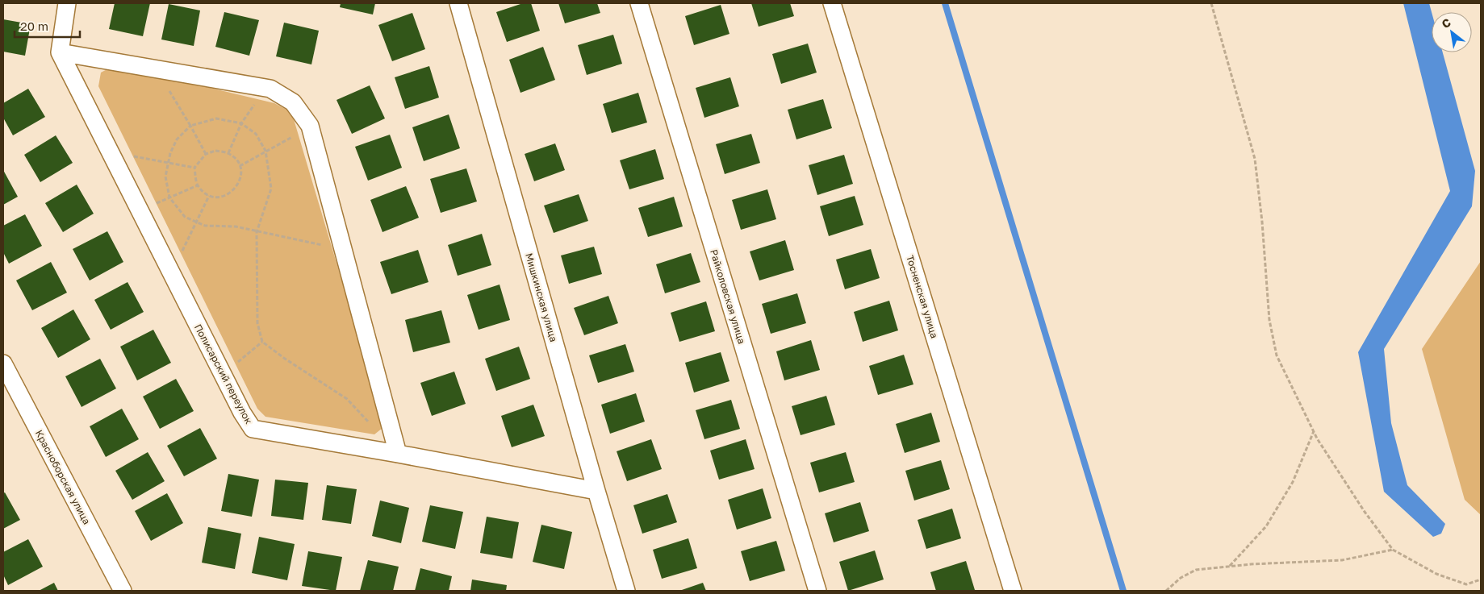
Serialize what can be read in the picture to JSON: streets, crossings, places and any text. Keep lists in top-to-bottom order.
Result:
{
  "streets": {
    "street": [
      "Райколовская улица",
      "Тосненская улица",
      "Мишкинская улица",
      "Полисарский переулок",
      "Красноборская улица"
    ]
  },
  "crossings": [
    ["Мишкинская улица", "Полисарский переулок"]
  ],
  "scale_bar": "20 m",
  "north": "top left"
}
